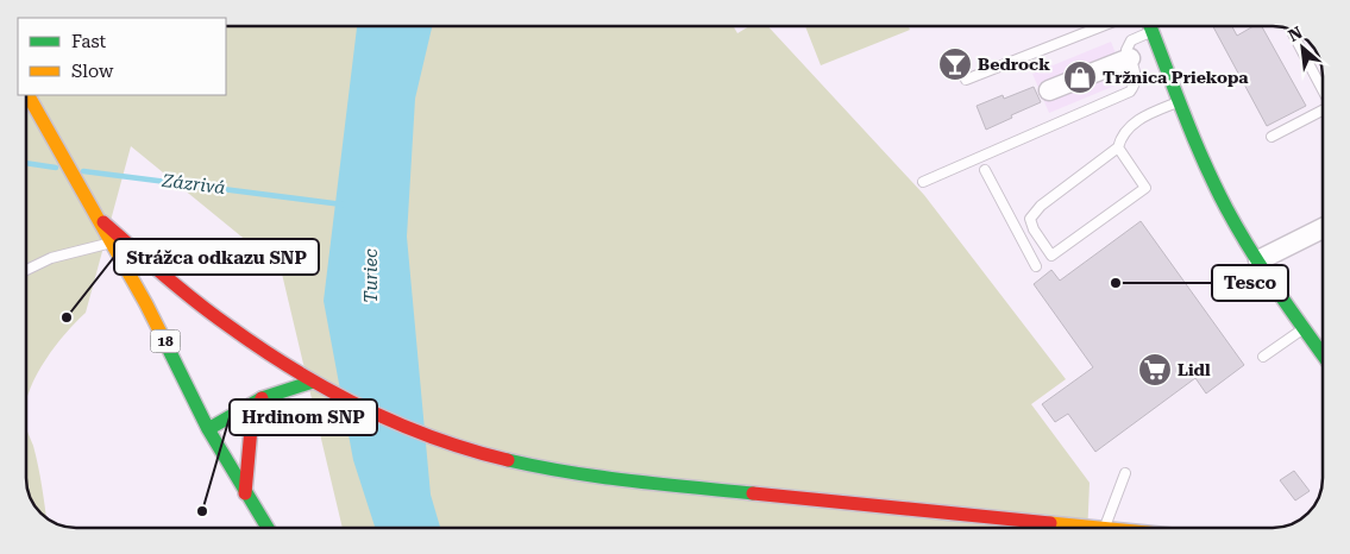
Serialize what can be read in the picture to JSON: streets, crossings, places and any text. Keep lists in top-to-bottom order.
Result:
{
  "streets": {
    "street": ["18"]
  },
  "water": ["Zázrivá", "Turiec"],
  "places": {
    "bar": ["Bedrock"],
    "shop": ["Tržnica Priekopa"],
    "other": ["Tesco", "Strážca odkazu SNP", "Hrdinom SNP"],
    "supermarket": ["Lidl"]
  },
  "legend": ["Fast", "Slow"],
  "north": "top left"
}
